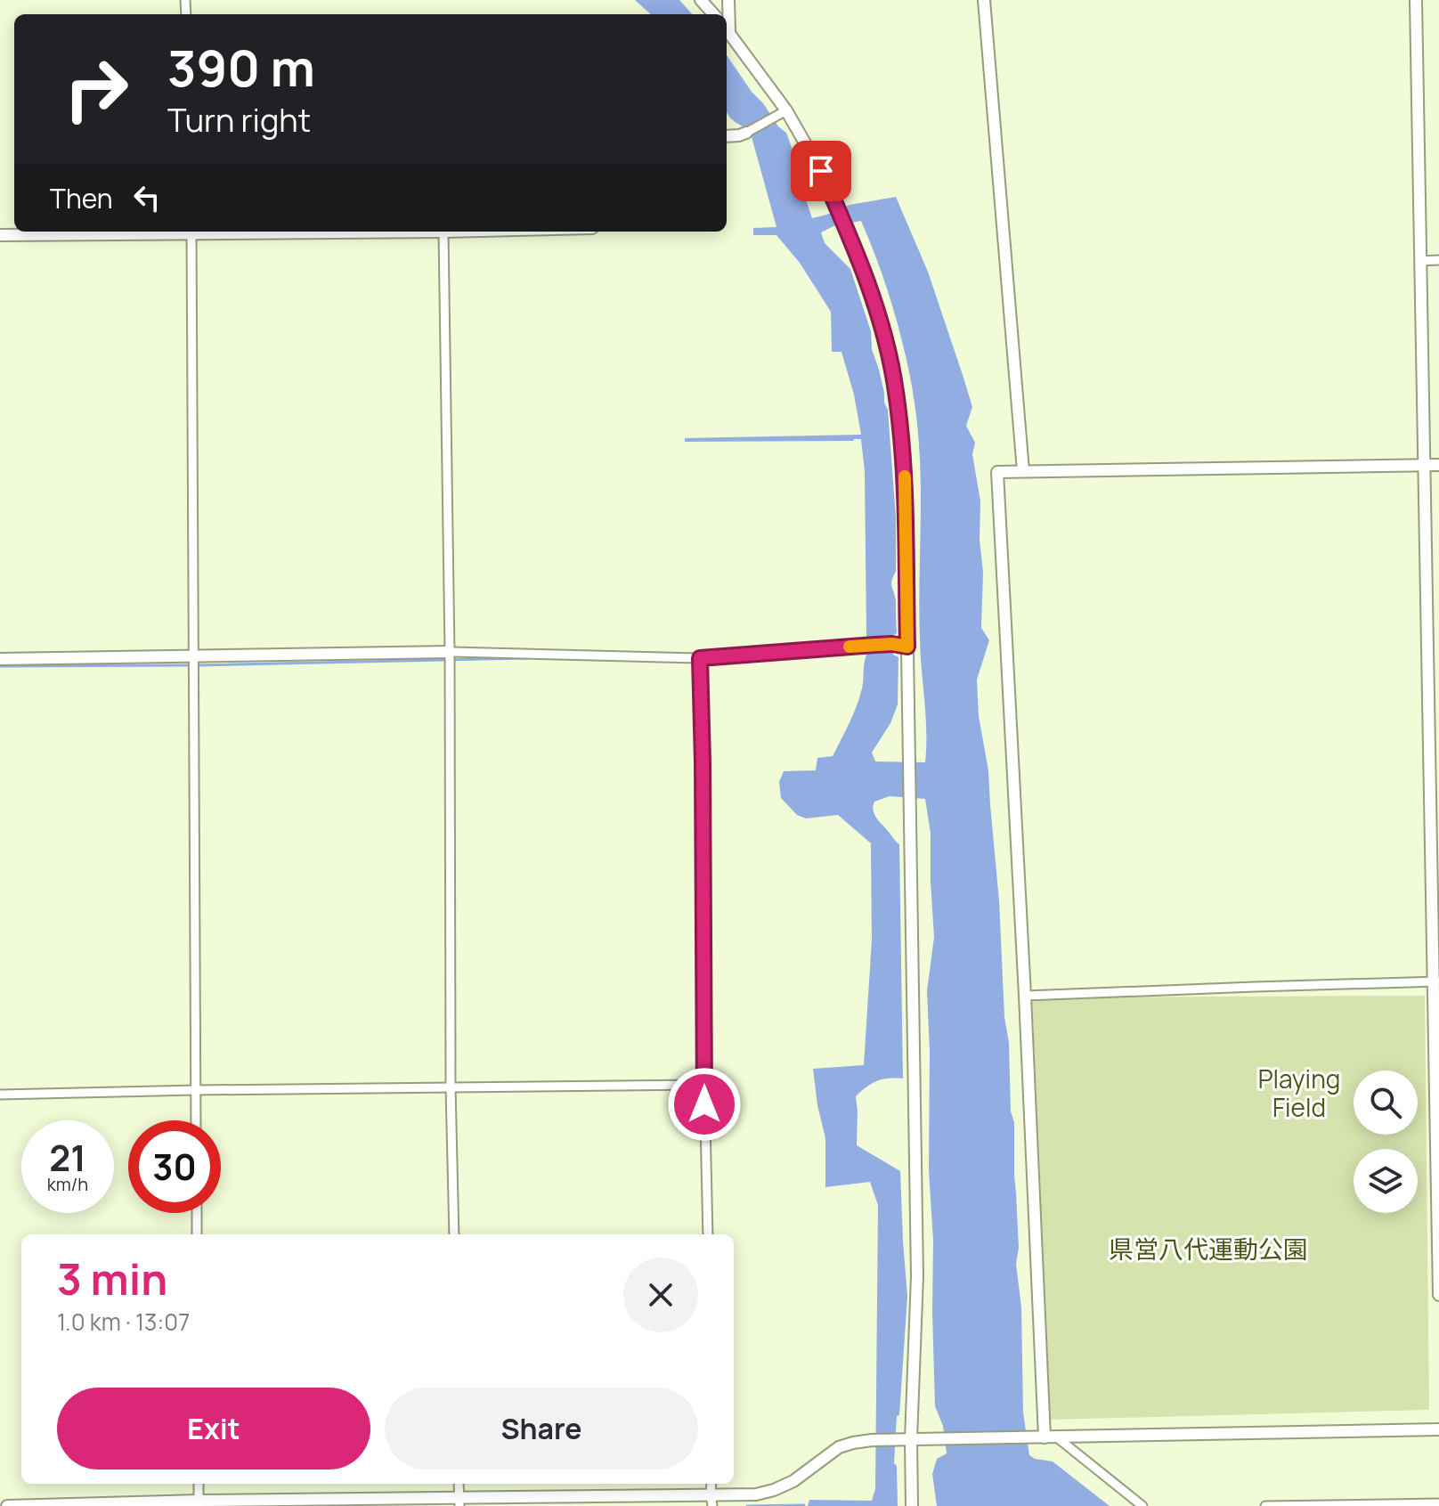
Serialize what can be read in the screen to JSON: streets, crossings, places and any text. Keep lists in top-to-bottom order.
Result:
{
  "parks": ["Playing Field", "県営八代運動公園"],
  "page": {
    "turn": ["390 m", "Turn right"],
    "then": "Then",
    "speed": "21 km/h",
    "limit": "30",
    "heading": ["3 min", "1.0 km · 13:07"],
    "buttons": ["Exit", "Share"]
  }
}
